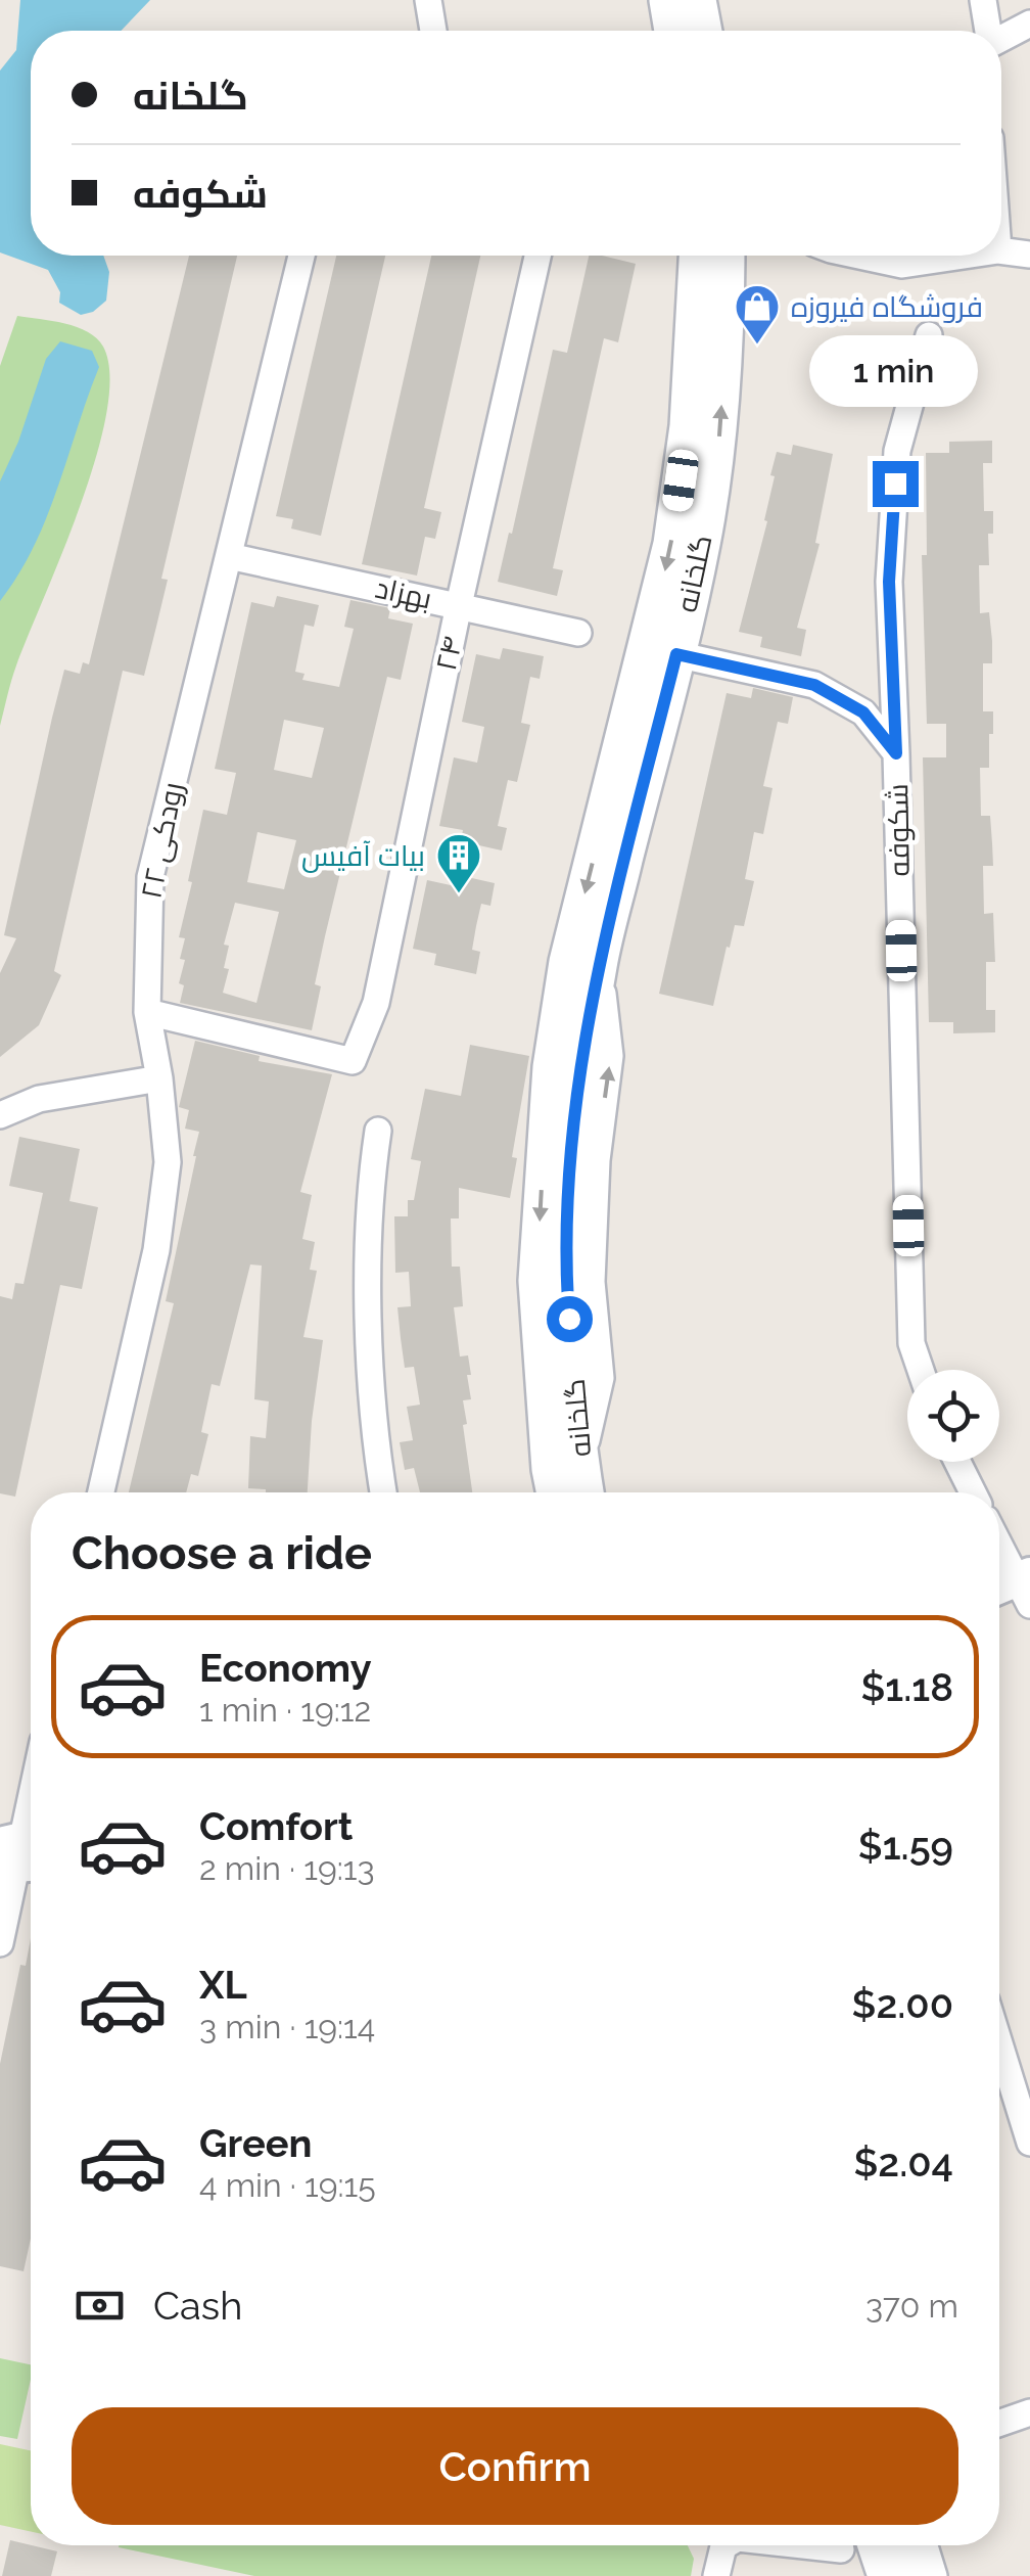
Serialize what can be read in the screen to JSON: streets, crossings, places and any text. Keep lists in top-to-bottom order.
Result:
{
  "streets": {
    "main road": ["گلخانه"],
    "street": [
      "بهزاد",
      "۲۴",
      "شکوفه",
      "رودکی ۲۲"
    ]
  },
  "crossings": [
    ["بهزاد", "۲۴"],
    ["بهزاد", "رودکی ۲۲"],
    ["۲۴", "رودکی ۲۲"]
  ],
  "places": {
    "shop": ["فروشگاه فیروزه"],
    "building": ["بیات آفیس"]
  },
  "page": {
    "banner": ["گلخانه", "شکوفه"],
    "bubble": "1 min",
    "heading": "Choose a ride",
    "list": [
      {
        "name": "Economy",
        "note": "1 min · 19:12",
        "value": "$1.18"
      },
      {
        "name": "Comfort",
        "note": "2 min · 19:13",
        "value": "$1.59"
      },
      {
        "name": "XL",
        "note": "3 min · 19:14",
        "value": "$2.00"
      },
      {
        "name": "Green",
        "note": "4 min · 19:15",
        "value": "$2.04"
      }
    ],
    "pay": ["Cash", "370 m"],
    "buttons": "Confirm"
  }
}
